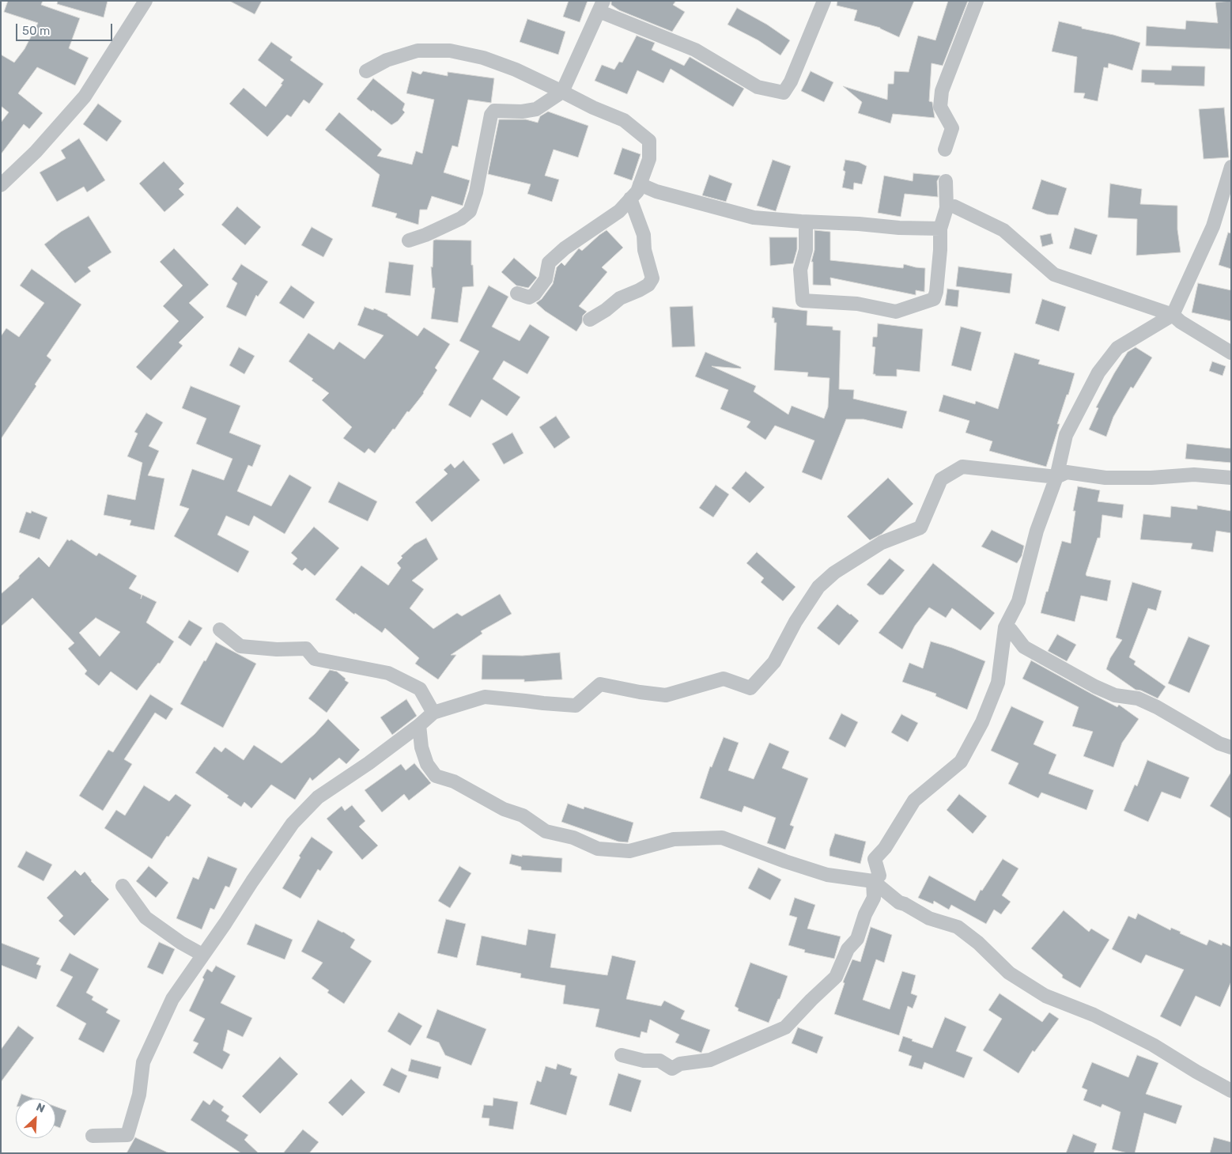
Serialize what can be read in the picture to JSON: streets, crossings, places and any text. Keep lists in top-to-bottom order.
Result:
{
  "scale_bar": "50 m",
  "north": "top right"
}
